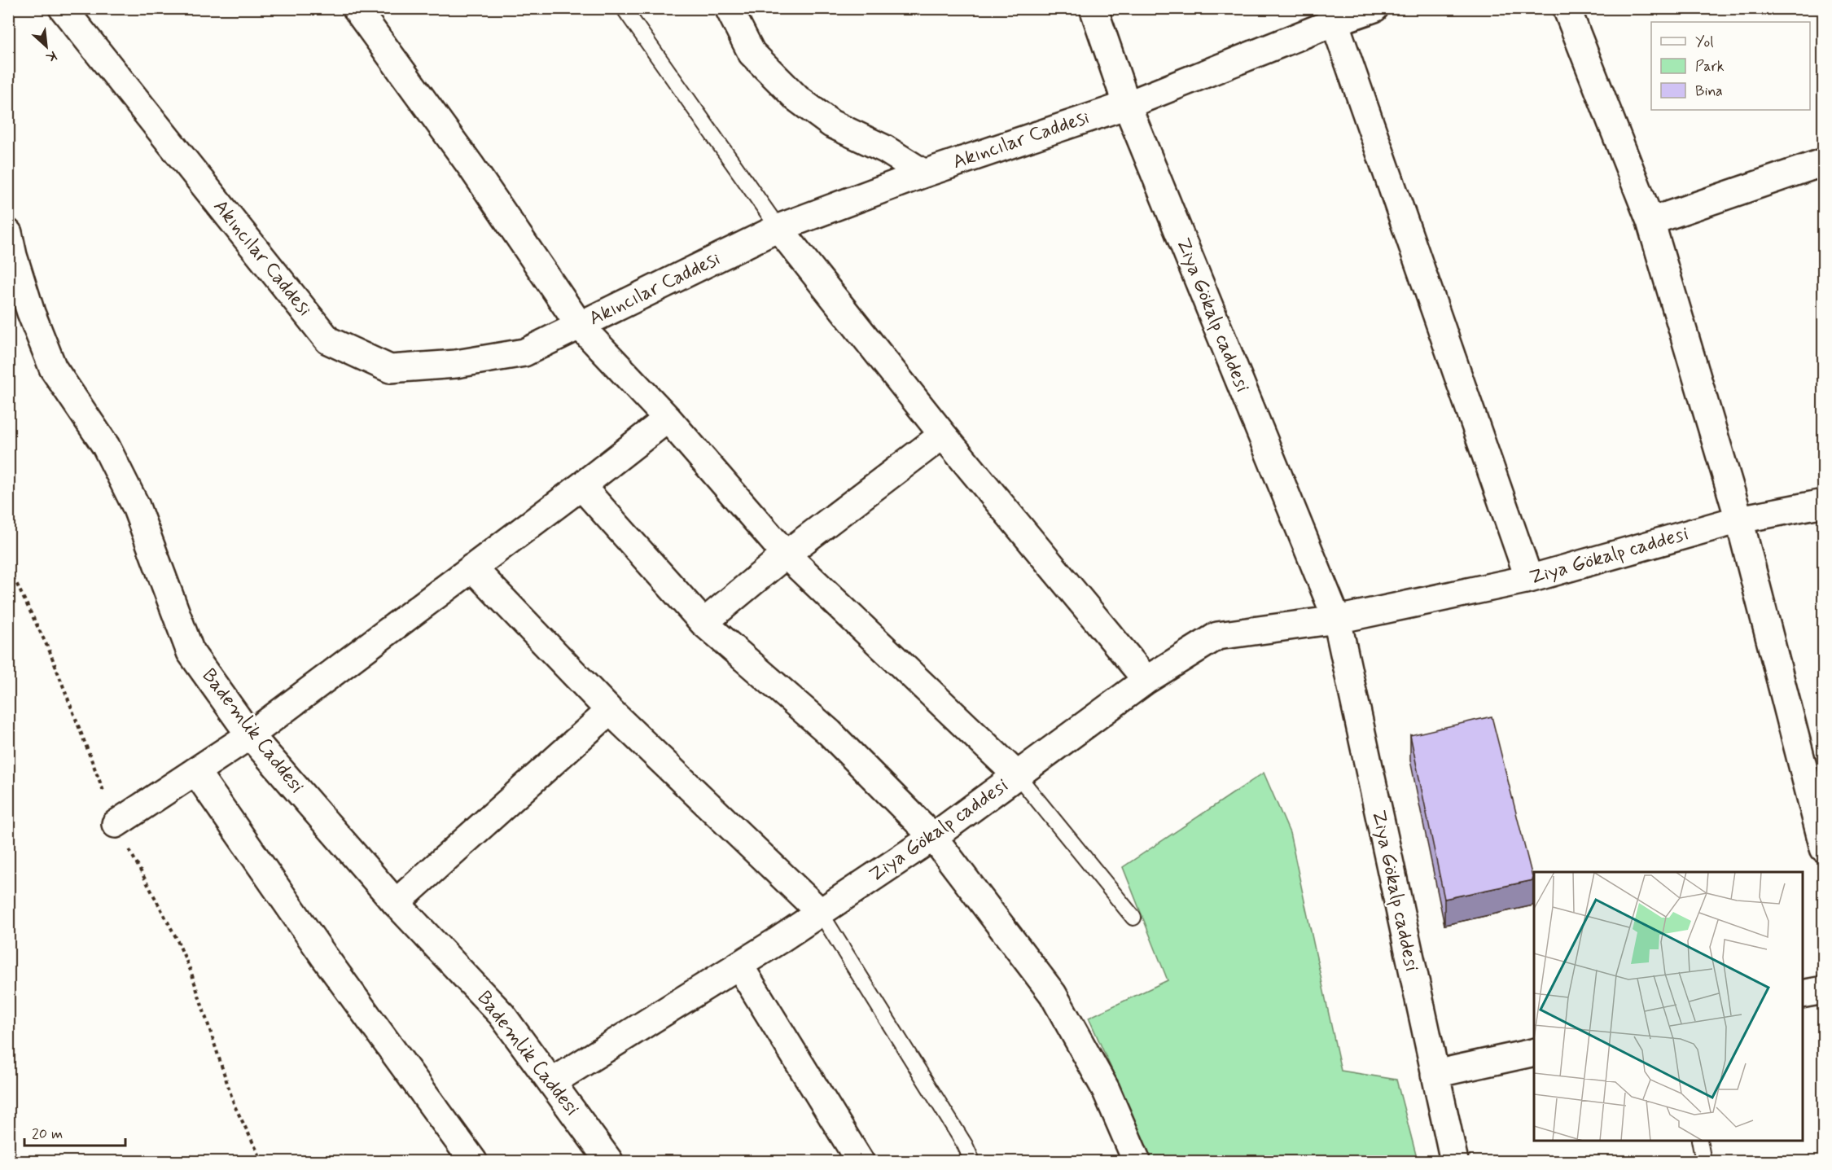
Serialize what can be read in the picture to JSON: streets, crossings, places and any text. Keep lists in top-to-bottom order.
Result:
{
  "streets": {
    "street": ["Akıncılar Caddesi", "Ziya Gökalp caddesi", "Bademlik Caddesi"]
  },
  "crossings": [
    ["Akıncılar Caddesi", "Ziya Gökalp caddesi"],
    ["Ziya Gökalp caddesi", "Bademlik Caddesi"]
  ],
  "legend": ["Yol", "Park", "Bina"],
  "scale_bar": "20 m",
  "north": "bottom right"
}
